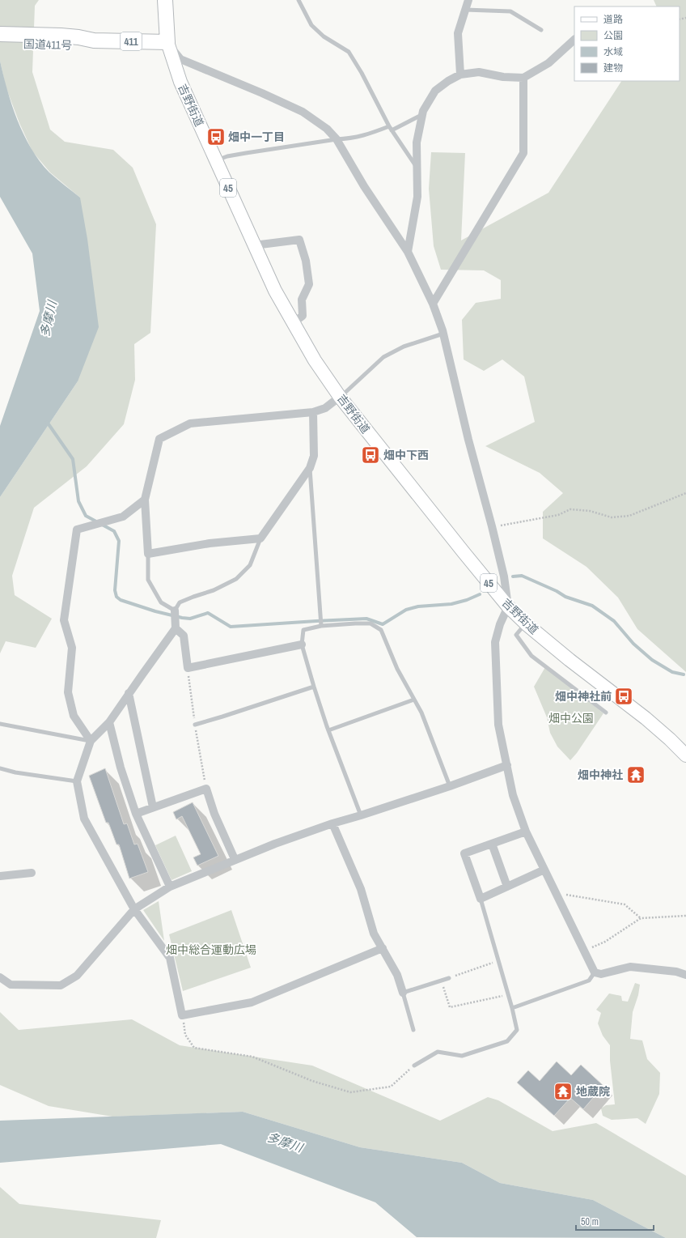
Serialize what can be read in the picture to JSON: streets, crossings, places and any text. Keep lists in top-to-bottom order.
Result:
{
  "streets": {
    "highway": ["411", "国道411号", "吉野街道"],
    "main road": ["45"]
  },
  "crossings": [
    ["国道411号", "吉野街道"]
  ],
  "water": ["多摩川"],
  "parks": ["畑中公園", "畑中総合運動広場"],
  "places": {
    "bus stop": ["畑中一丁目", "畑中下西", "畑中神社前"],
    "temple": ["畑中神社", "地蔵院"]
  },
  "legend": [
    "道路",
    "公園",
    "水域",
    "建物"
  ],
  "scale_bar": "50 m"
}
